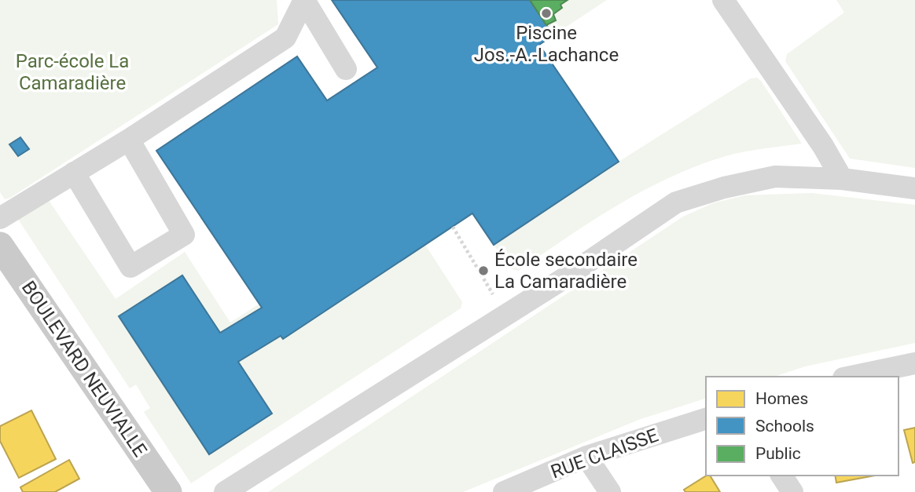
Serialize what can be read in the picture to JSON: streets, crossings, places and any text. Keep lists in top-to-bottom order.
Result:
{
  "streets": {
    "main road": ["BOULEVARD NEUVIALLE"],
    "street": ["RUE CLAISSE"]
  },
  "parks": ["Parc-école La Camaradière"],
  "places": ["Piscine Jos.-A.-Lachance", "École secondaire La Camaradière"],
  "legend": ["Homes", "Schools", "Public"]
}
